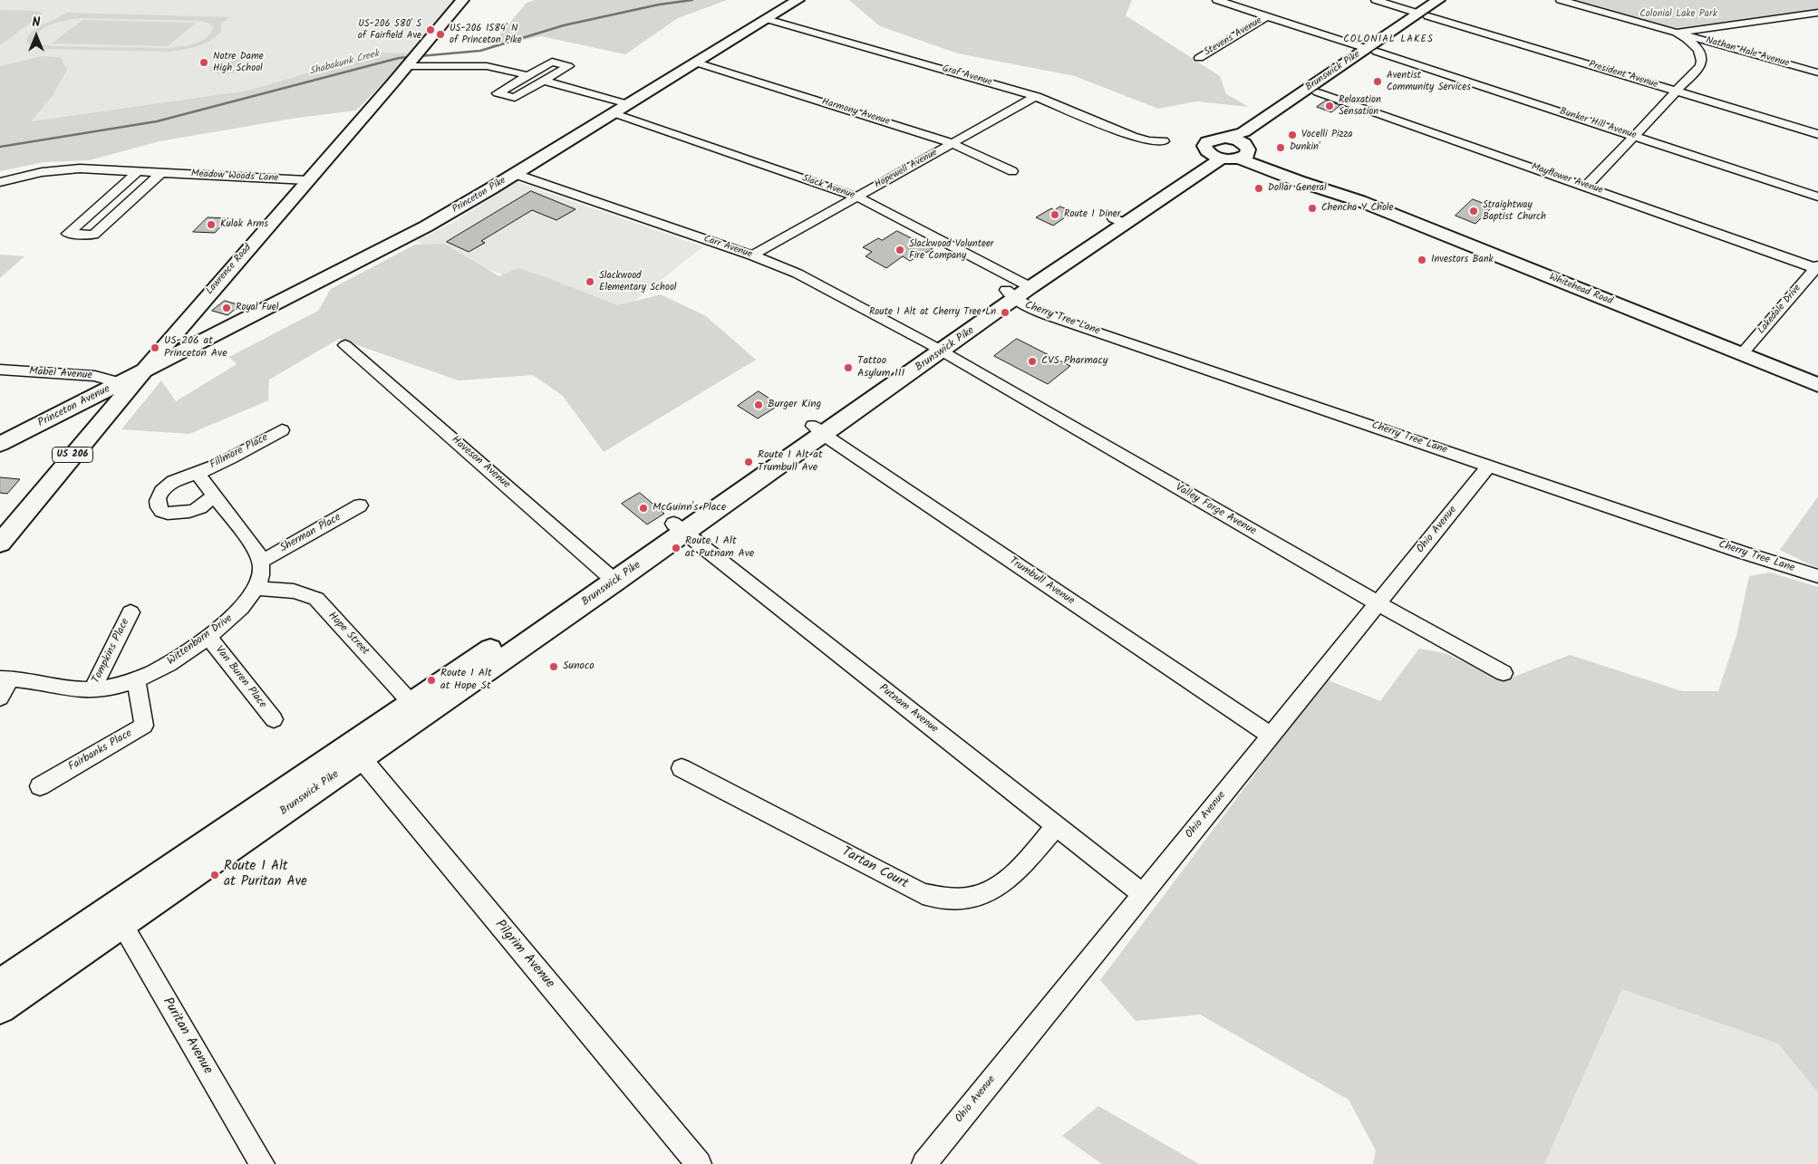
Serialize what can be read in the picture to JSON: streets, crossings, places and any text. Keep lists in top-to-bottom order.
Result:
{
  "streets": {
    "main road": [
      "Brunswick Pike",
      "Princeton Pike",
      "Lawrence Road",
      "Whitehead Road",
      "Princeton Avenue",
      "US 206"
    ],
    "street": [
      "Stevens Avenue",
      "Nathan Hale Avenue",
      "President Avenue",
      "Graf Avenue",
      "Harmony Avenue",
      "Bunker Hill Avenue",
      "Hopewell Avenue",
      "Meadow Woods Lane",
      "Mayflower Avenue",
      "Slack Avenue",
      "Carr Avenue",
      "Lakedale Drive",
      "Cherry Tree Lane",
      "Mabel Avenue",
      "Fillmore Place",
      "Haveson Avenue",
      "Valley Forge Avenue",
      "Ohio Avenue",
      "Sherman Place",
      "Trumbull Avenue",
      "Hope Street",
      "Wittenborn Drive",
      "Tompkins Place",
      "Van Buren Place",
      "Putnam Avenue",
      "Fairbanks Place",
      "Tartan Court",
      "Pilgrim Avenue",
      "Puritan Avenue"
    ]
  },
  "crossings": [
    ["Stevens Avenue", "Bunker Hill Avenue"],
    ["Brunswick Pike", "President Avenue"],
    ["Brunswick Pike", "Bunker Hill Avenue"],
    ["Brunswick Pike", "Mayflower Avenue"],
    ["Brunswick Pike", "Slack Avenue"],
    ["Brunswick Pike", "Carr Avenue"],
    ["Brunswick Pike", "Whitehead Road"],
    ["Brunswick Pike", "Cherry Tree Lane"],
    ["Brunswick Pike", "Haveson Avenue"],
    ["Brunswick Pike", "Valley Forge Avenue"],
    ["Brunswick Pike", "Trumbull Avenue"],
    ["Brunswick Pike", "Hope Street"],
    ["Brunswick Pike", "Putnam Avenue"],
    ["Brunswick Pike", "Pilgrim Avenue"],
    ["Brunswick Pike", "Puritan Avenue"],
    ["Graf Avenue", "Hopewell Avenue"],
    ["Graf Avenue", "Princeton Pike"],
    ["Harmony Avenue", "Hopewell Avenue"],
    ["Harmony Avenue", "Princeton Pike"],
    ["Hopewell Avenue", "Slack Avenue"],
    ["Hopewell Avenue", "Carr Avenue"],
    ["Meadow Woods Lane", "Lawrence Road"],
    ["Mayflower Avenue", "Lakedale Drive"],
    ["Slack Avenue", "Princeton Pike"],
    ["Slack Avenue", "Cherry Tree Lane"],
    ["Princeton Pike", "Carr Avenue"],
    ["Princeton Pike", "Lawrence Road"],
    ["Princeton Pike", "Princeton Avenue"],
    ["Carr Avenue", "Valley Forge Avenue"],
    ["Lawrence Road", "Princeton Avenue"],
    ["Whitehead Road", "Lakedale Drive"],
    ["Cherry Tree Lane", "Ohio Avenue"],
    ["Mabel Avenue", "Princeton Avenue"],
    ["Valley Forge Avenue", "Ohio Avenue"],
    ["Ohio Avenue", "Trumbull Avenue"],
    ["Ohio Avenue", "Putnam Avenue"],
    ["Sherman Place", "Wittenborn Drive"],
    ["Hope Street", "Wittenborn Drive"],
    ["Wittenborn Drive", "Tompkins Place"],
    ["Wittenborn Drive", "Van Buren Place"],
    ["Wittenborn Drive", "Fairbanks Place"],
    ["Putnam Avenue", "Tartan Court"]
  ],
  "districts": ["COLONIAL LAKES"],
  "water": ["Shabakunk Creek"],
  "parks": ["Colonial Lake Park"],
  "places": [
    "US-206 580' S of Fairfield Ave",
    "US-206 1584' N of Princeton Pike",
    "Notre Dame High School",
    "Aventist Community Services",
    "Relaxation Sensation",
    "Vocelli Pizza",
    "Dunkin'",
    "Dollar General",
    "Chencha Y Chole",
    "Straightway Baptist Church",
    "Route 1 Diner",
    "Kulak Arms",
    "Slackwood Volunteer Fire Company",
    "Investors Bank",
    "Slackwood Elementary School",
    "Royal Fuel",
    "Route 1 Alt at Cherry Tree Ln",
    "US-206 at Princeton Ave",
    "CVS Pharmacy",
    "Tattoo Asylum III",
    "Burger King",
    "Route 1 Alt at Trumbull Ave",
    "McGuinn's Place",
    "Route 1 Alt at Putnam Ave",
    "Sunoco",
    "Route 1 Alt at Hope St",
    "Route 1 Alt at Puritan Ave"
  ],
  "north": "top"
}
